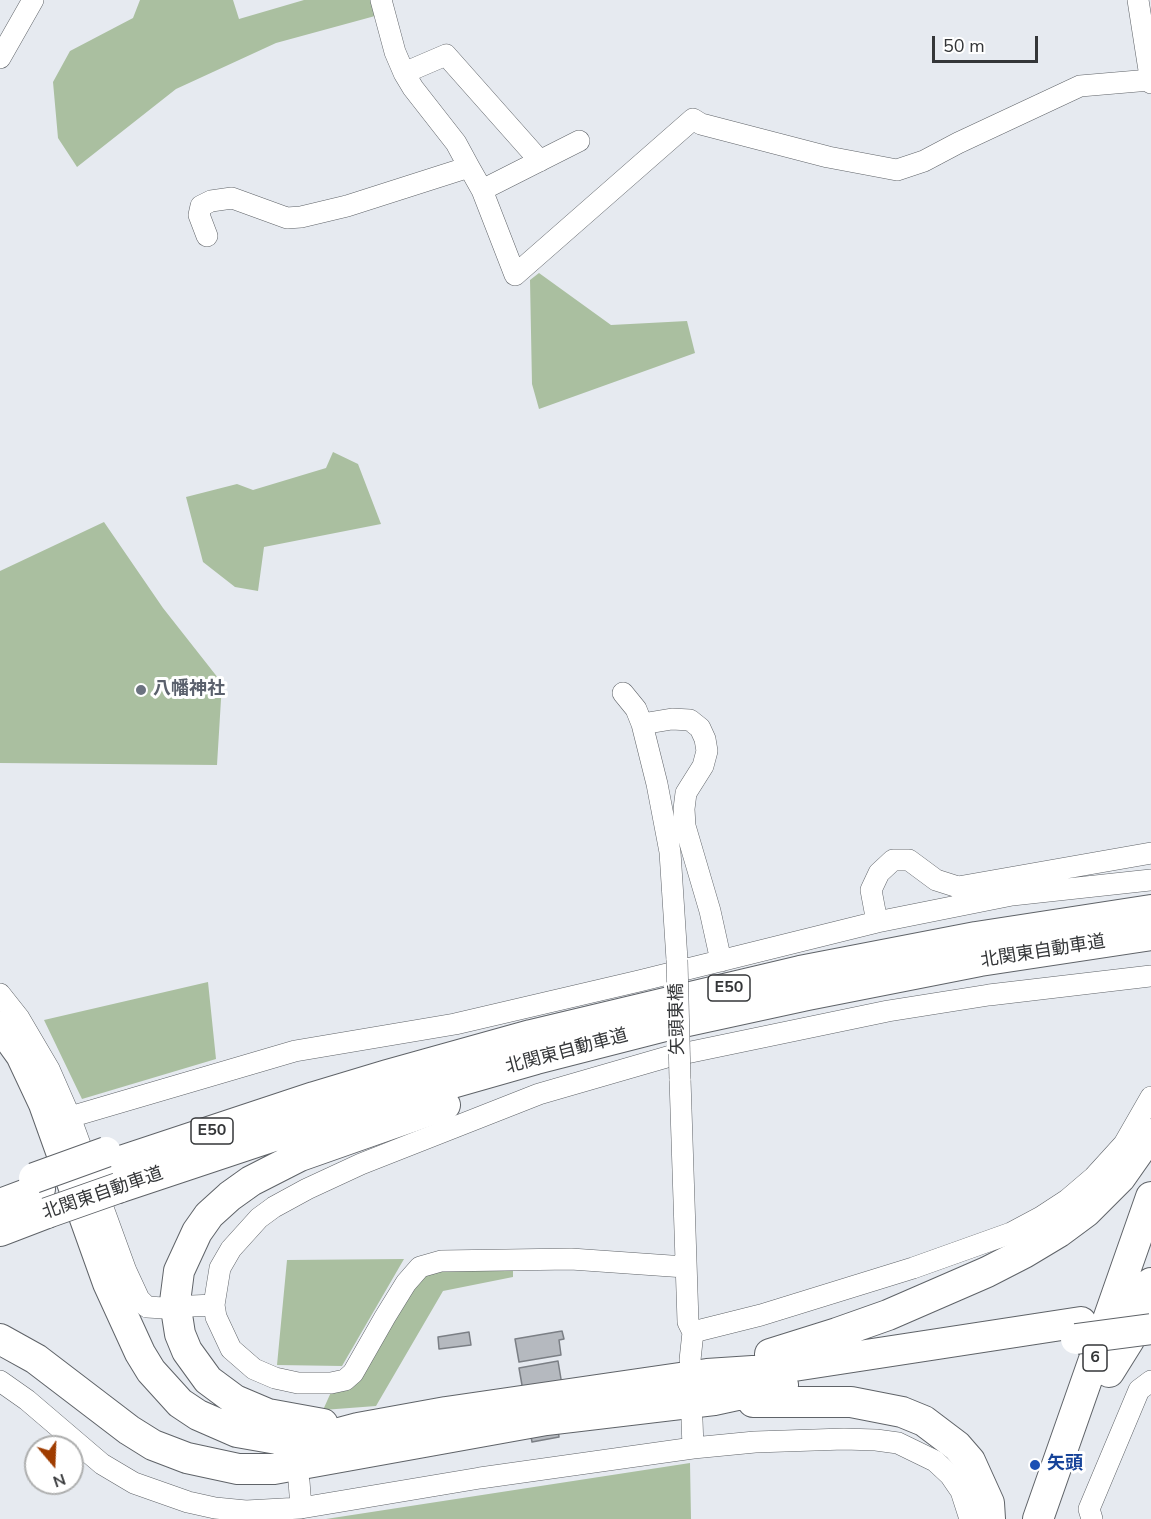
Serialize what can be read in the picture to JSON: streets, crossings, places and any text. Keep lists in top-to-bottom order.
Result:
{
  "streets": {
    "highway": ["北関東自動車道", "E50", "6"],
    "street": ["矢頭東橋"]
  },
  "places": ["八幡神社", "矢頭"],
  "scale_bar": "50 m",
  "north": "bottom"
}
